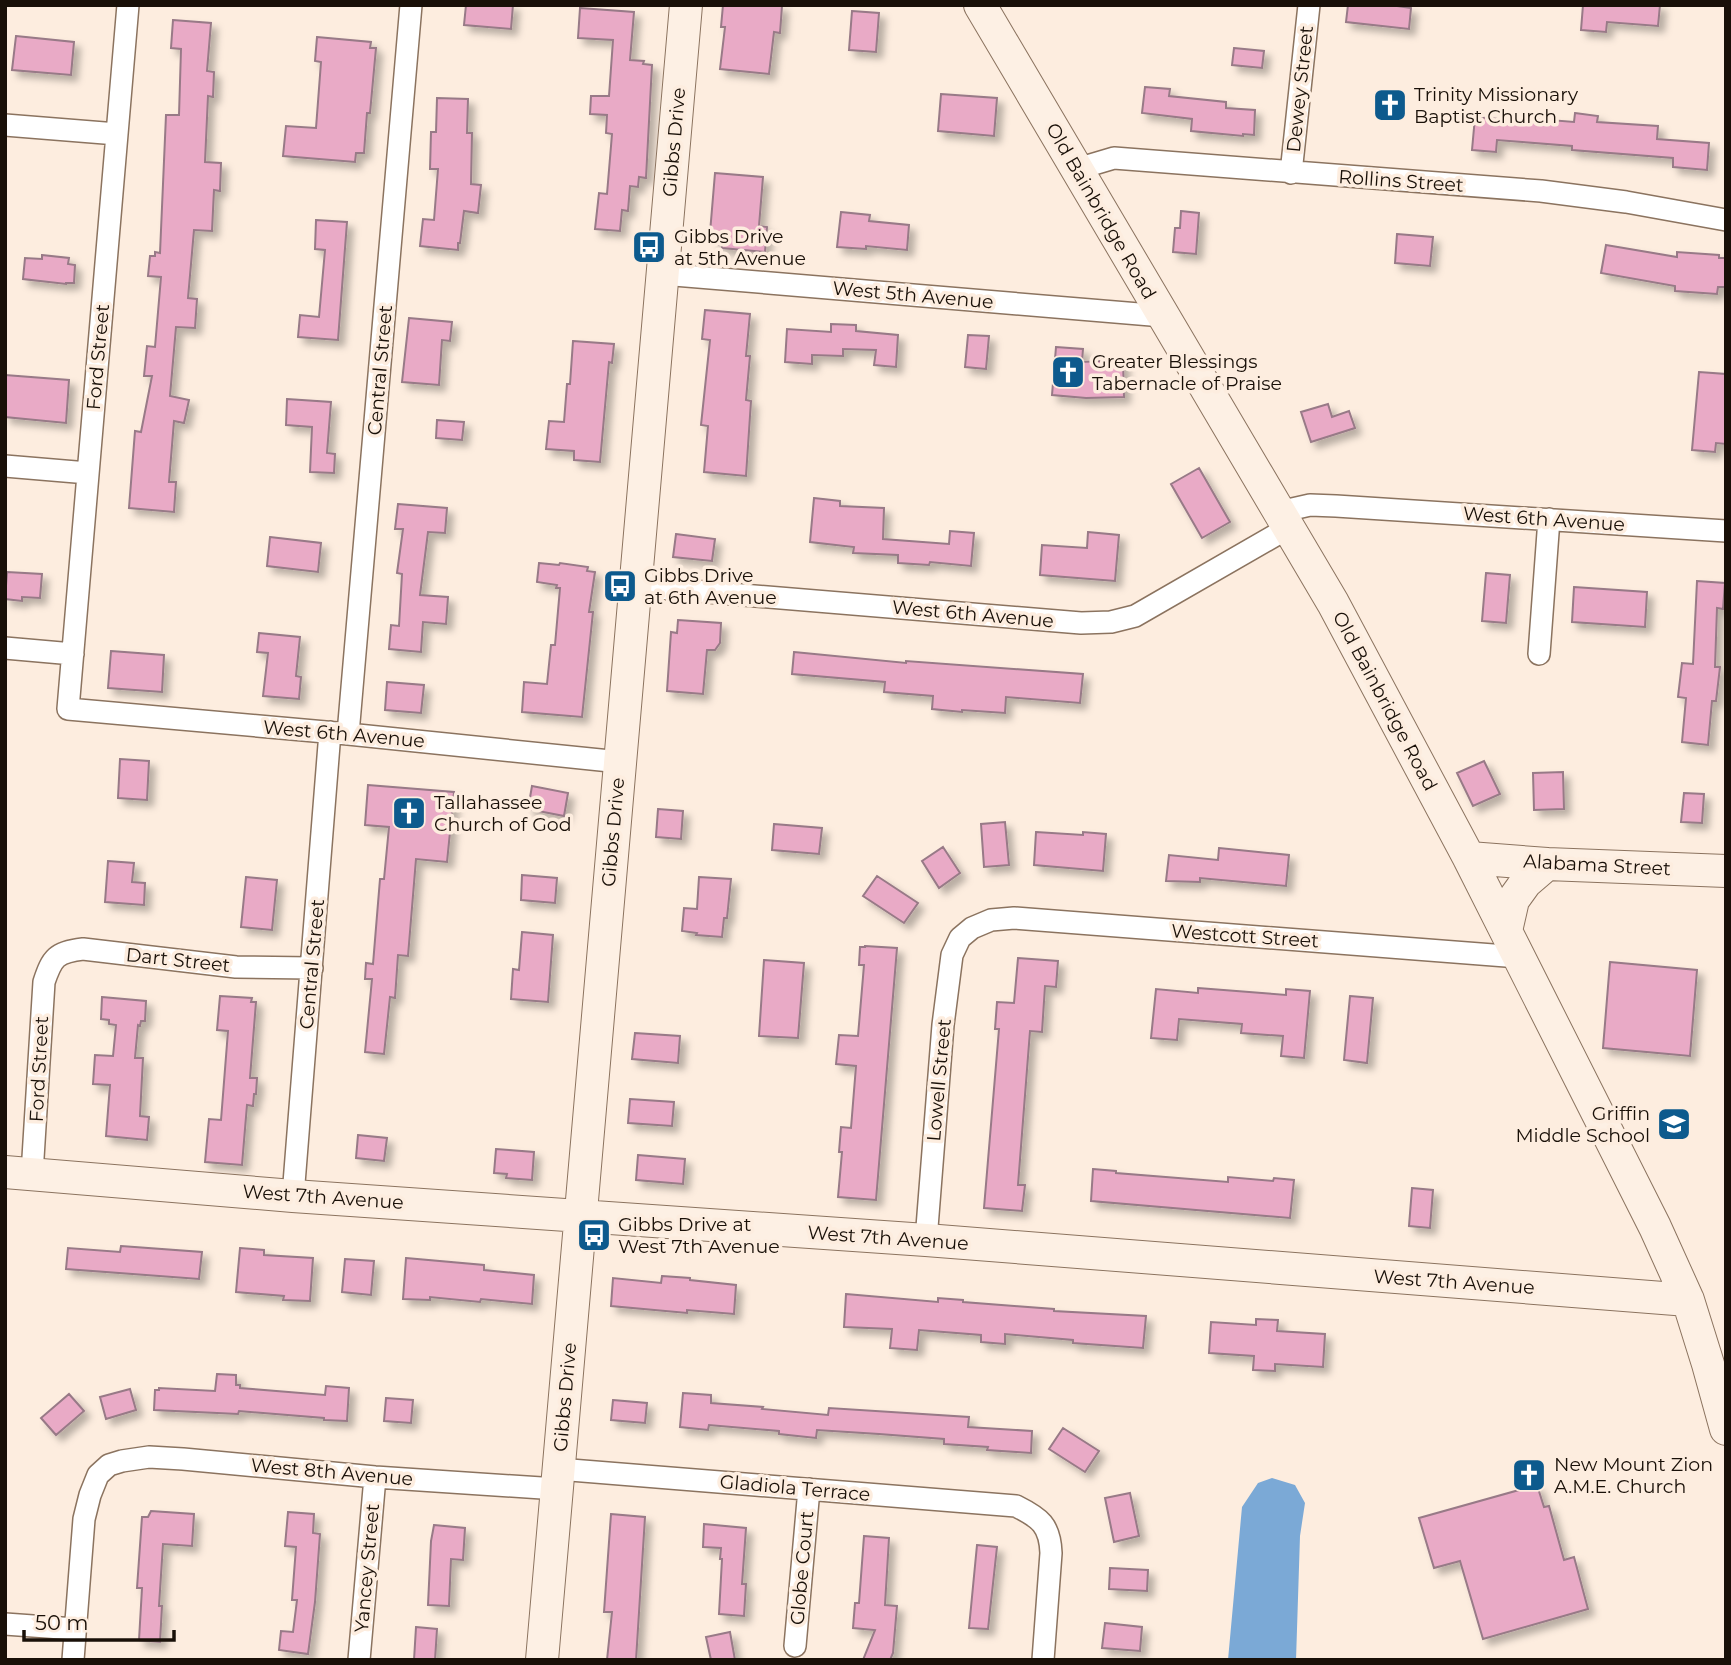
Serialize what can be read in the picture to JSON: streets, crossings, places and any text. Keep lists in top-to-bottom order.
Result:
{
  "streets": {
    "street": [
      "Dewey Street",
      "Gibbs Drive",
      "Rollins Street",
      "Old Bainbridge Road",
      "West 5th Avenue",
      "Ford Street",
      "Central Street",
      "West 6th Avenue",
      "Alabama Street",
      "Westcott Street",
      "Dart Street",
      "Lowell Street",
      "West 7th Avenue",
      "West 8th Avenue",
      "Gladiola Terrace",
      "Yancey Street",
      "Globe Court"
    ]
  },
  "crossings": [
    ["Dewey Street", "Rollins Street"],
    ["Gibbs Drive", "West 5th Avenue"],
    ["Gibbs Drive", "West 6th Avenue"],
    ["Gibbs Drive", "West 7th Avenue"],
    ["Gibbs Drive", "West 8th Avenue"],
    ["Gibbs Drive", "Gladiola Terrace"],
    ["Rollins Street", "Old Bainbridge Road"],
    ["Old Bainbridge Road", "West 5th Avenue"],
    ["Old Bainbridge Road", "West 6th Avenue"],
    ["Old Bainbridge Road", "Alabama Street"],
    ["Old Bainbridge Road", "Westcott Street"],
    ["Old Bainbridge Road", "West 7th Avenue"],
    ["Ford Street", "West 6th Avenue"],
    ["Ford Street", "Dart Street"],
    ["Ford Street", "West 7th Avenue"],
    ["Central Street", "West 6th Avenue"],
    ["Central Street", "Dart Street"],
    ["Central Street", "West 7th Avenue"],
    ["Westcott Street", "Lowell Street"],
    ["Lowell Street", "West 7th Avenue"],
    ["West 8th Avenue", "Gladiola Terrace"],
    ["West 8th Avenue", "Yancey Street"],
    ["Gladiola Terrace", "Globe Court"]
  ],
  "places": {
    "church": [
      "Trinity Missionary Baptist Church",
      "Greater Blessings Tabernacle of Praise",
      "Tallahassee Church of God",
      "New Mount Zion A.M.E. Church"
    ],
    "bus stop": ["Gibbs Drive at 5th Avenue", "Gibbs Drive at 6th Avenue", "Gibbs Drive at West 7th Avenue"],
    "school or university": ["Griffin Middle School"]
  },
  "scale_bar": "50 m"
}
